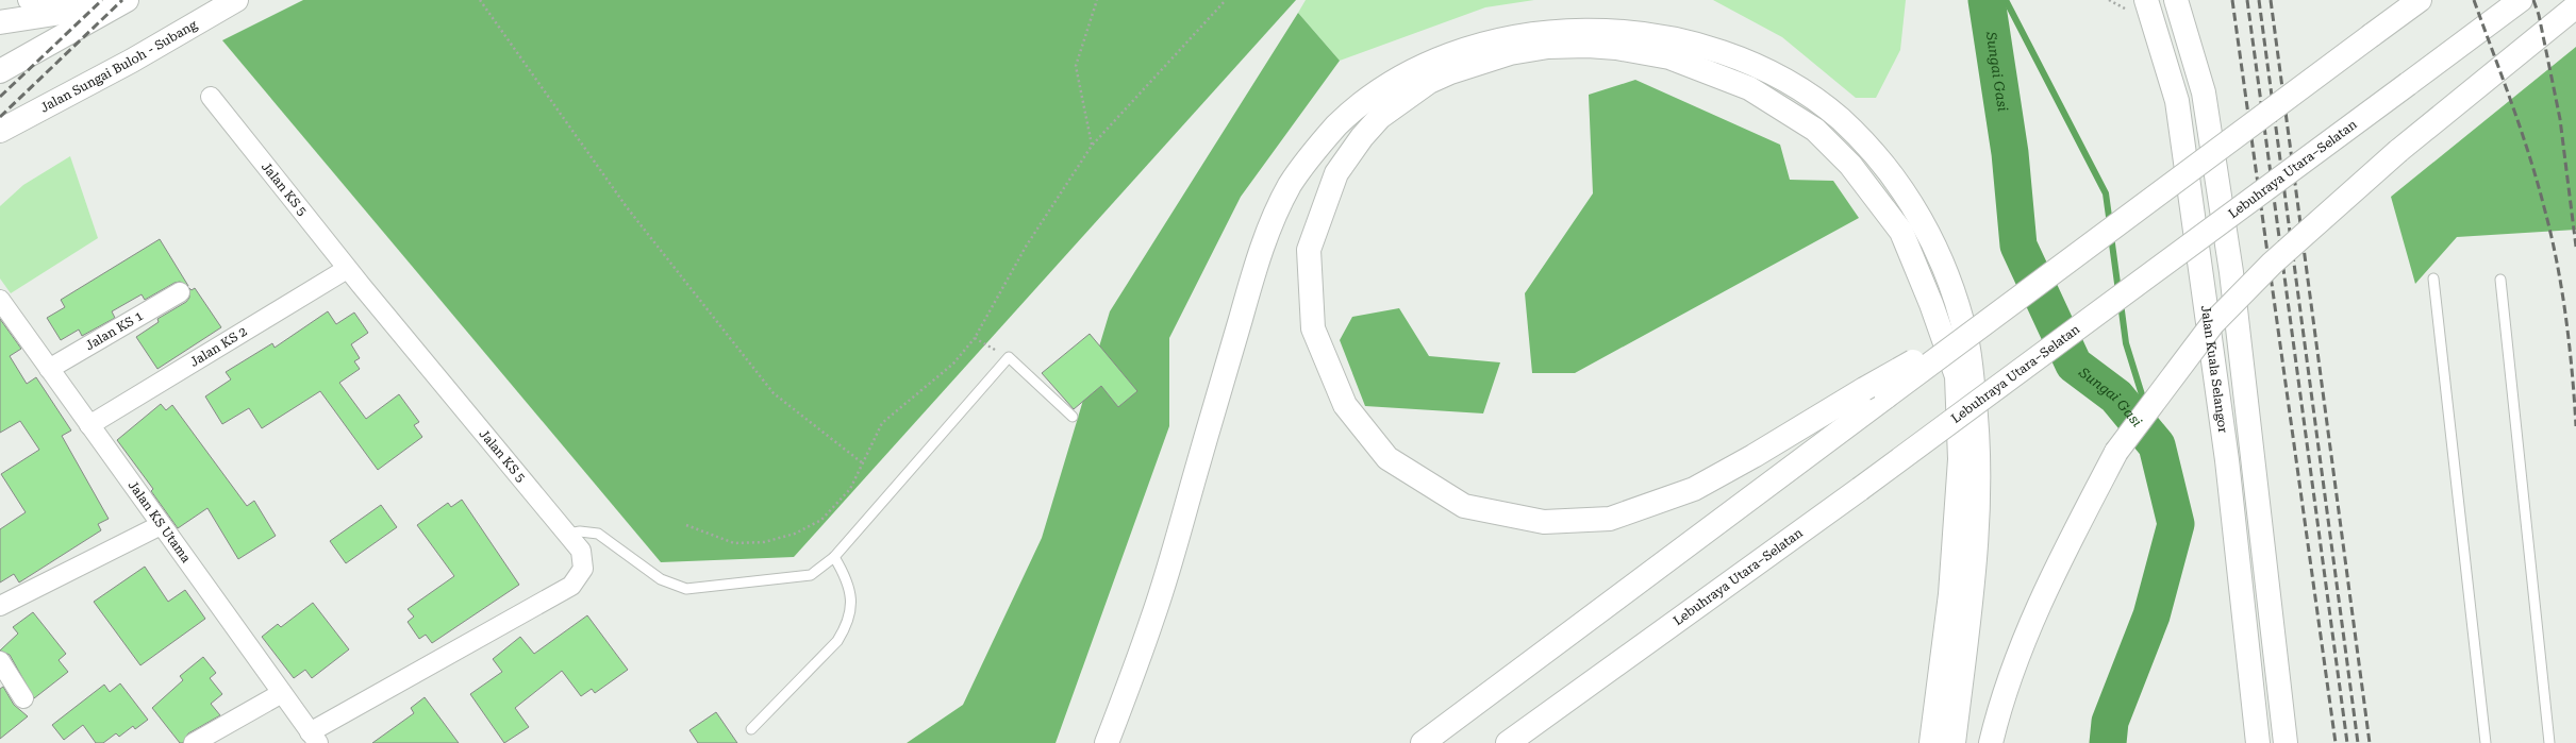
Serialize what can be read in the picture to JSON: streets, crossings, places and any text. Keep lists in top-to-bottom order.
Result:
{
  "streets": {
    "main road": ["Jalan Sungai Buloh - Subang", "Lebuhraya Utara–Selatan", "Jalan Kuala Selangor"],
    "street": [
      "Jalan KS 5",
      "Jalan KS 1",
      "Jalan KS 2",
      "Jalan KS Utama"
    ]
  },
  "crossings": [
    ["Jalan KS 5", "Jalan KS 2"],
    ["Jalan KS 5", "Jalan KS Utama"],
    ["Jalan KS 1", "Jalan KS Utama"],
    ["Jalan KS 2", "Jalan KS Utama"]
  ],
  "water": ["Sungai Gasi"]
}
